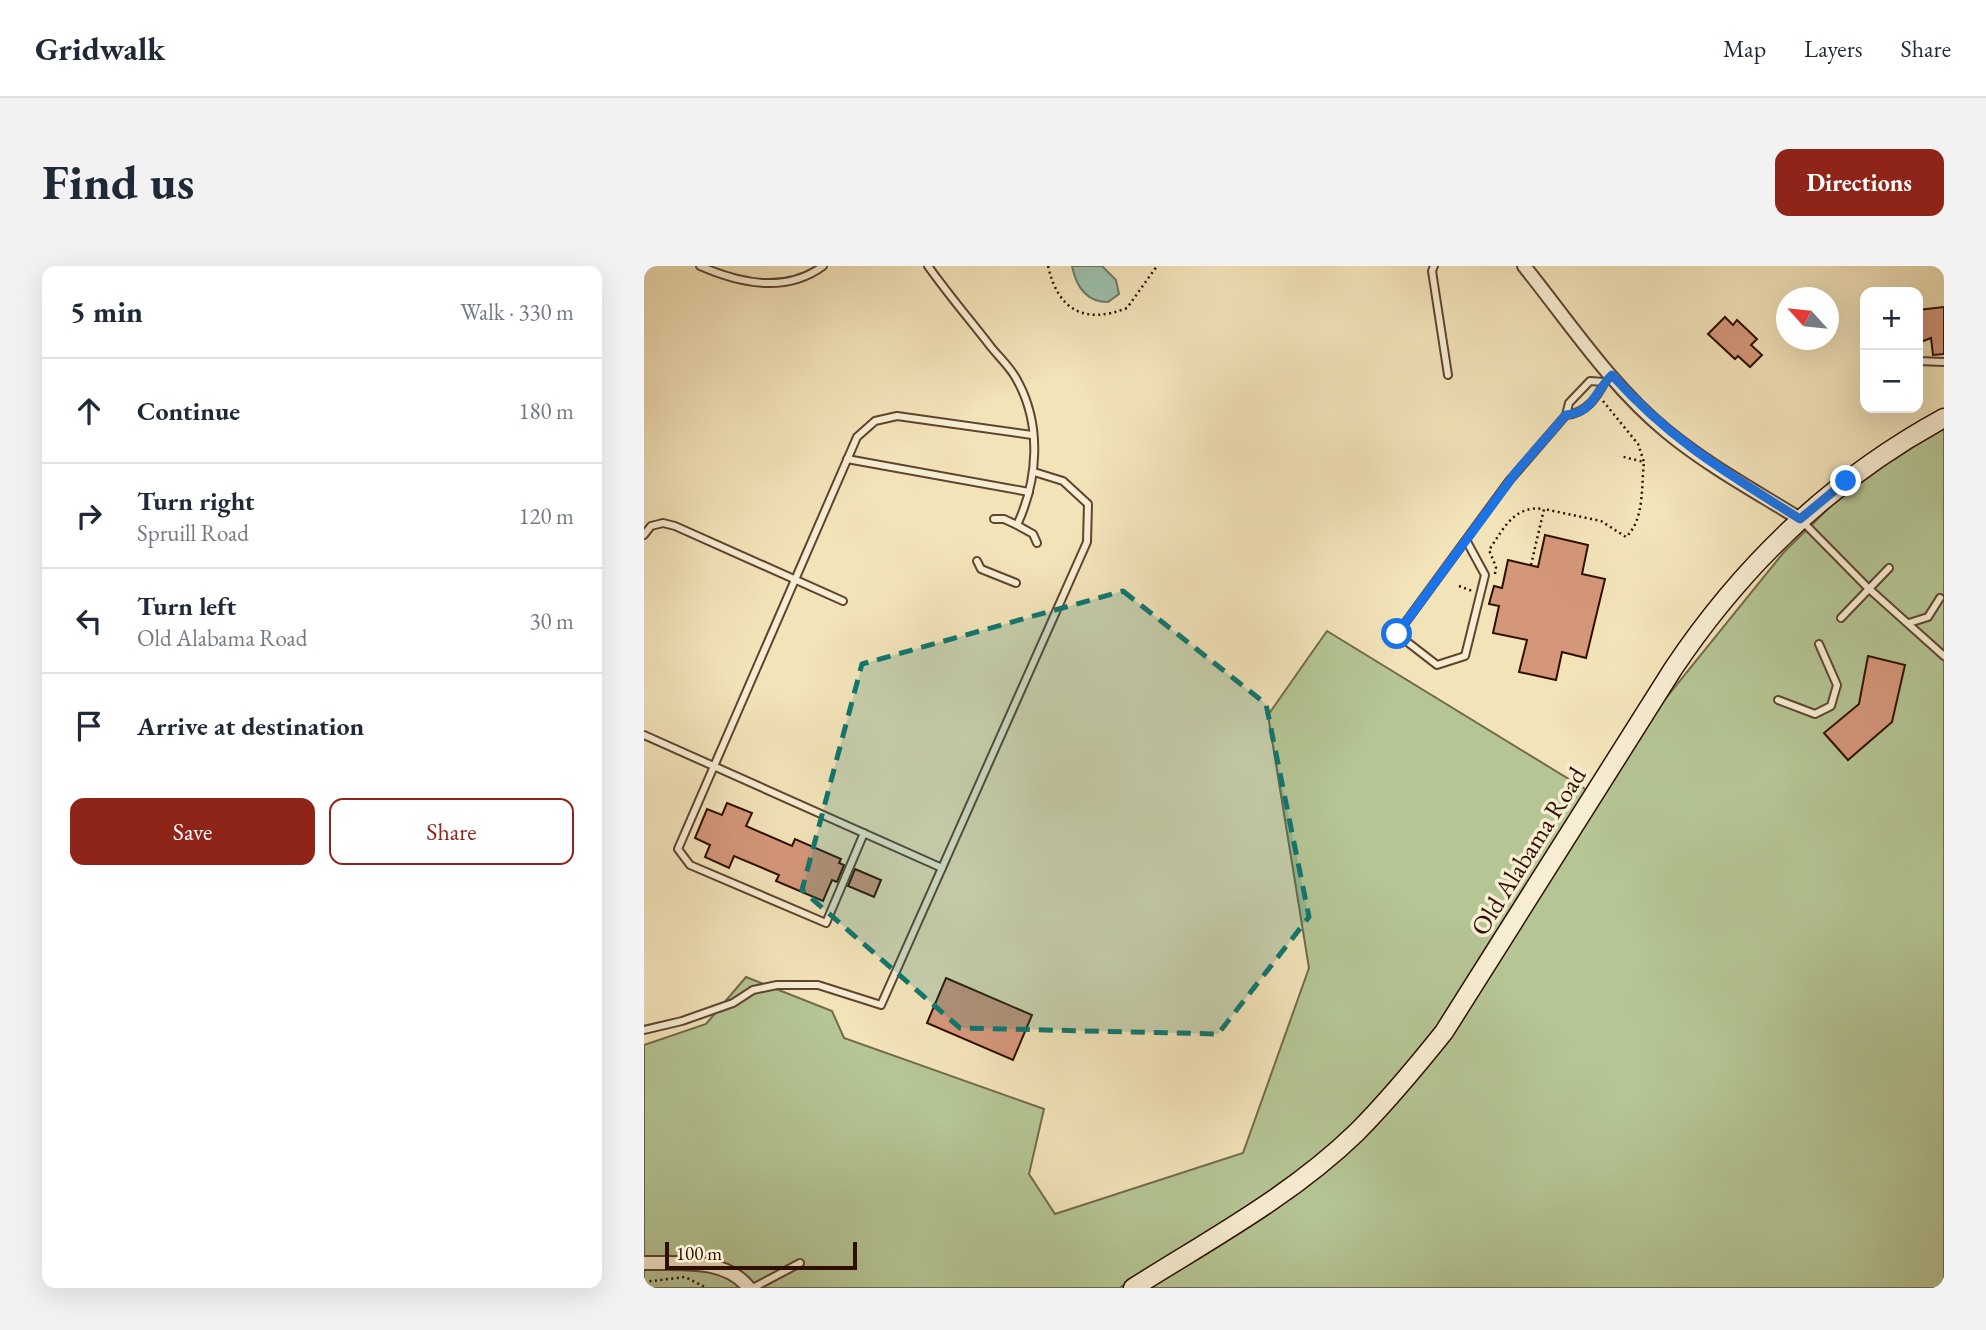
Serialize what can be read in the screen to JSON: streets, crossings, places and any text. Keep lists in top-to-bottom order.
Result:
{
  "streets": {
    "main road": ["Old Alabama Road"]
  },
  "scale_bar": "100 m",
  "north": "top left",
  "page": {
    "header": "Gridwalk",
    "nav": ["Map", "Layers", "Share"],
    "buttons": [
      "Directions",
      ["Save", "Share"]
    ],
    "title": "Find us",
    "heading": ["5 min", "Walk · 330 m"],
    "map_buttons": ["+", "−"],
    "list": [
      ["Continue", "180 m"],
      ["Turn right", "Spruill Road", "120 m"],
      ["Turn left", "Old Alabama Road", "30 m"],
      "Arrive at destination"
    ],
    "scale": "100 m"
  }
}
